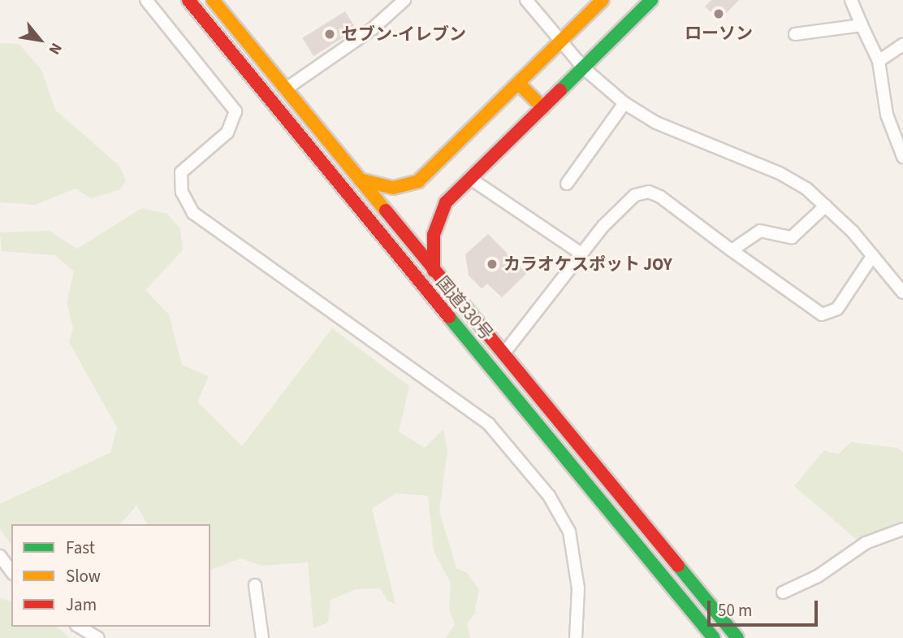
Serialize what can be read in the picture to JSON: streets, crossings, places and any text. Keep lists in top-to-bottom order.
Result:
{
  "streets": {
    "main road": ["国道330号"]
  },
  "places": ["ローソン", "セブン-イレブン", "カラオケスポット JOY"],
  "legend": ["Fast", "Slow", "Jam"],
  "scale_bar": "50 m",
  "north": "bottom right"
}
